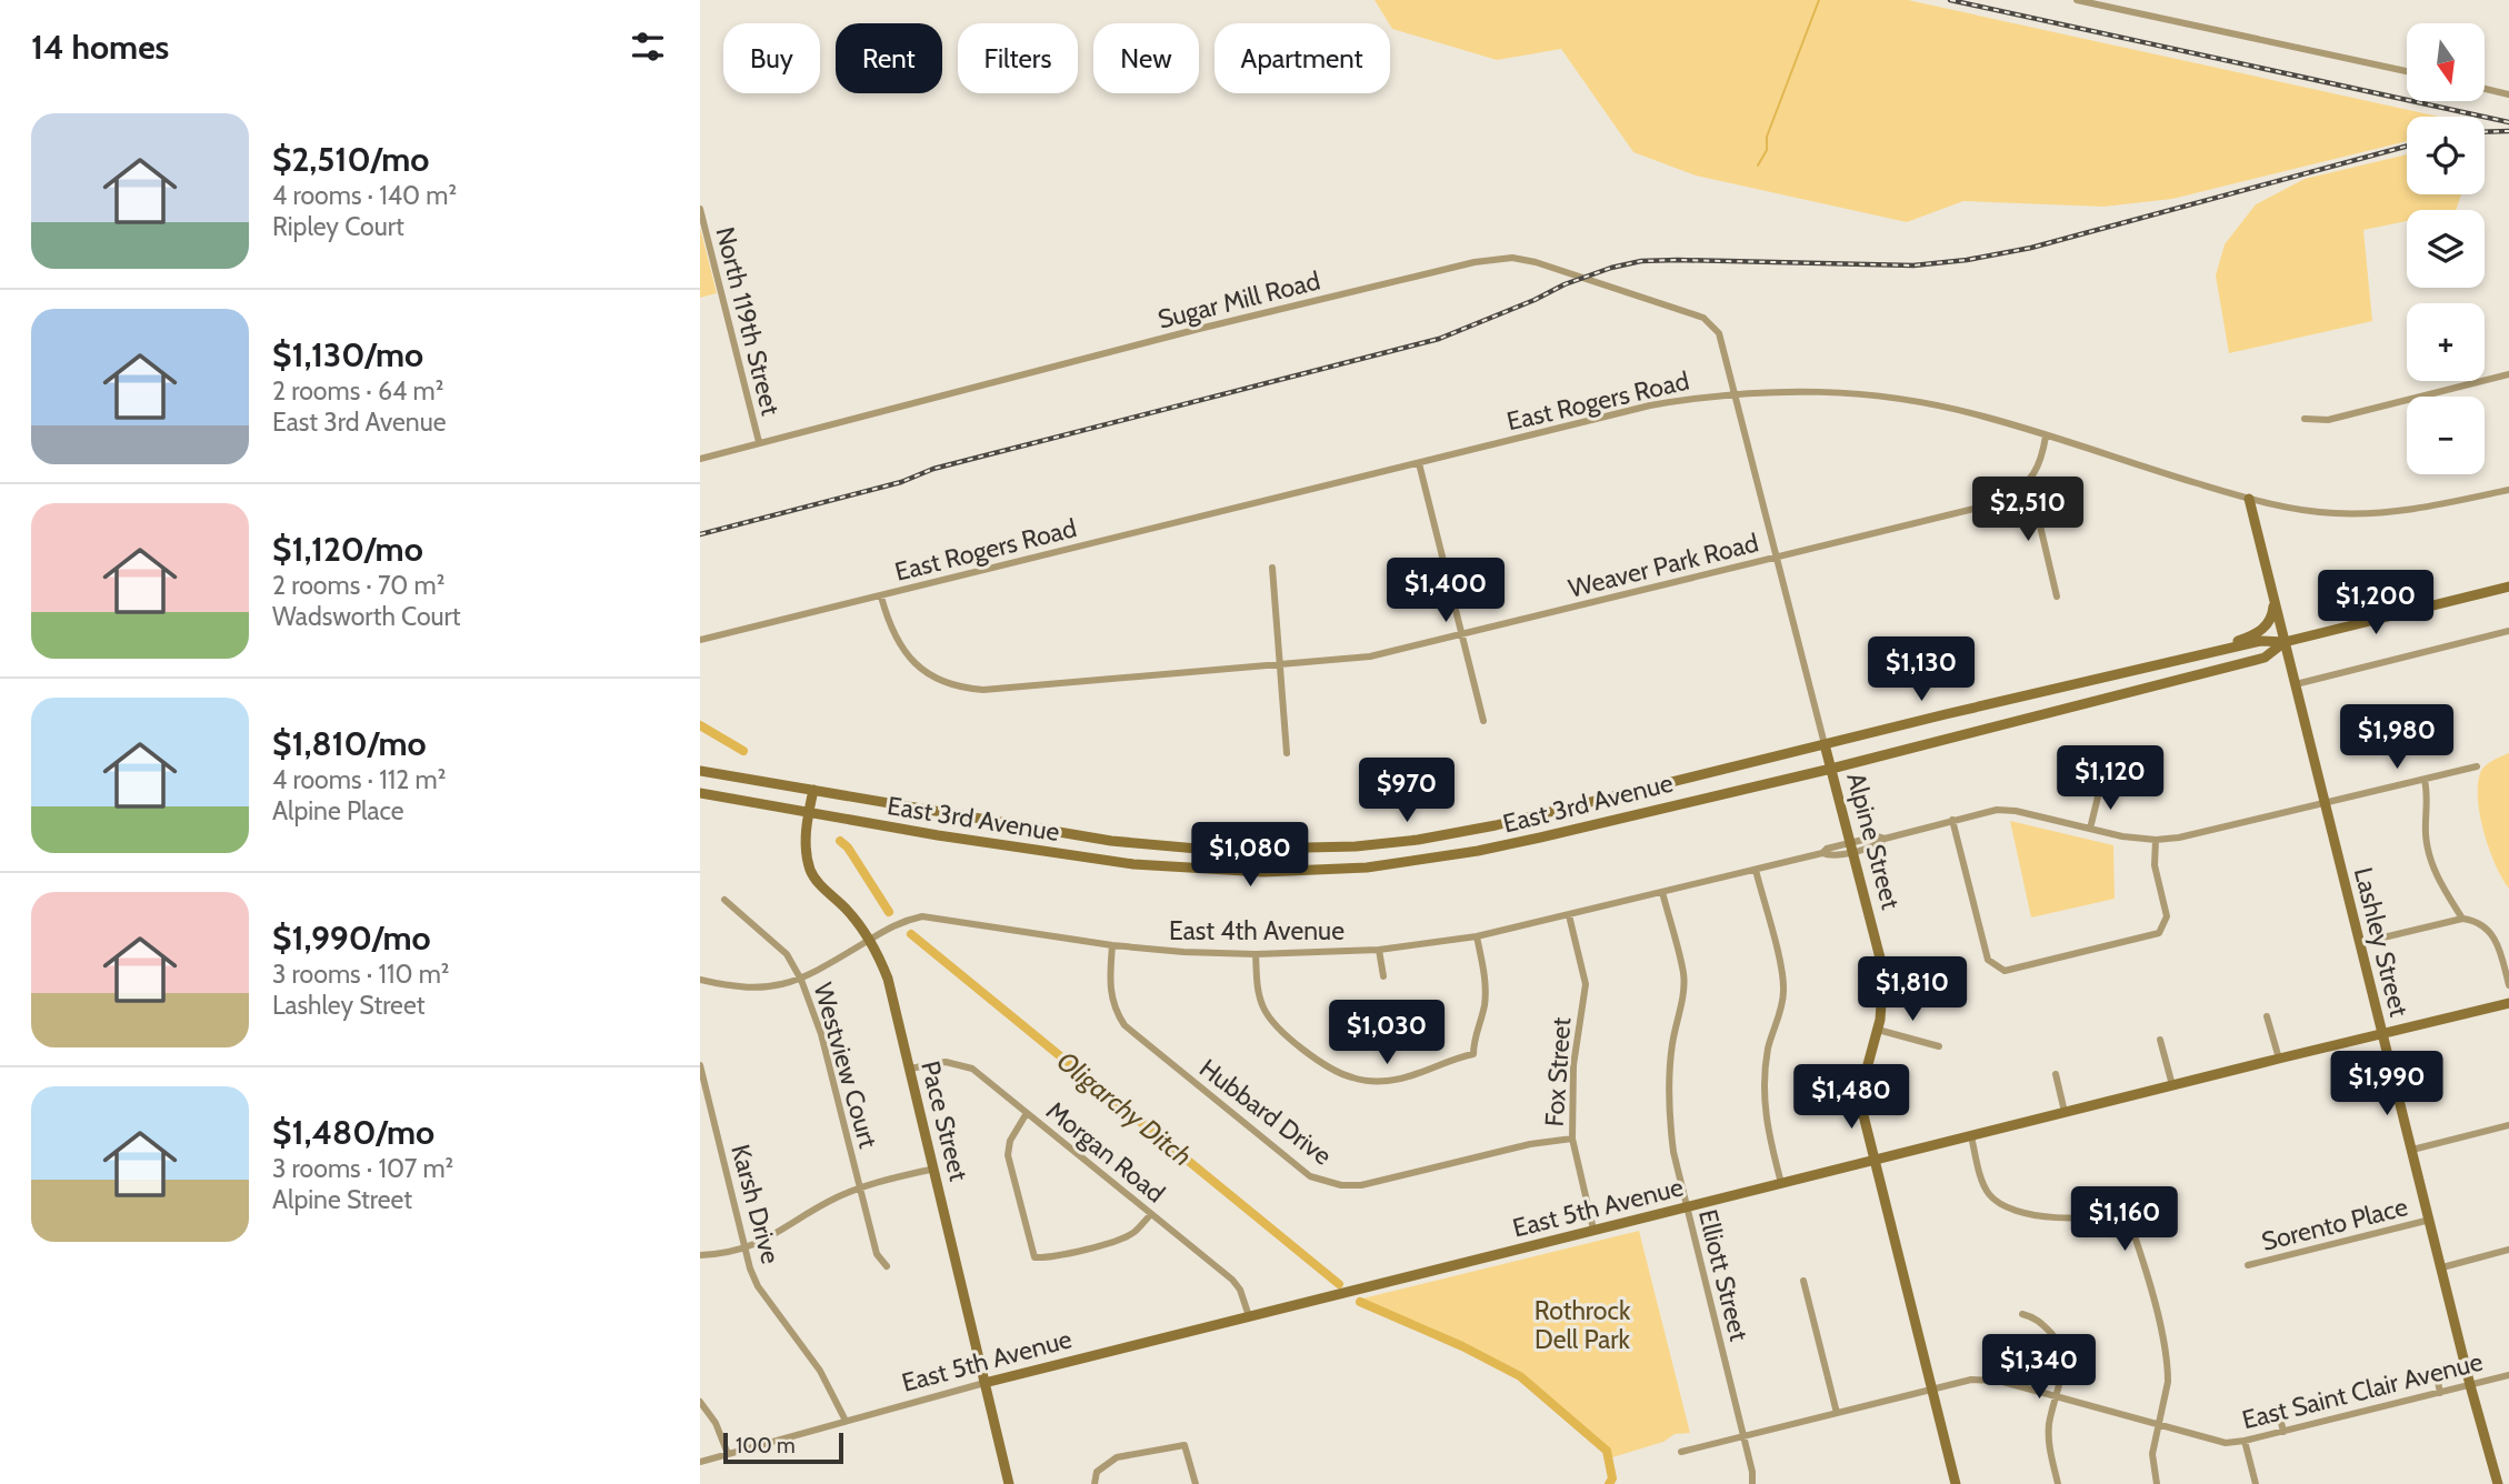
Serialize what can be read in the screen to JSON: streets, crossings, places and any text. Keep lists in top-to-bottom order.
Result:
{
  "streets": {
    "main road": [
      "East 3rd Avenue",
      "Alpine Street",
      "Lashley Street",
      "Pace Street",
      "East 5th Avenue"
    ],
    "street": [
      "Sugar Mill Road",
      "North 119th Street",
      "East Rogers Road",
      "Weaver Park Road",
      "East 4th Avenue",
      "Westview Court",
      "Fox Street",
      "Hubbard Drive",
      "Morgan Road",
      "Karsh Drive",
      "Sorento Place",
      "Elliott Street",
      "East Saint Clair Avenue"
    ]
  },
  "crossings": [
    ["Sugar Mill Road", "North 119th Street"],
    ["Sugar Mill Road", "East Rogers Road"],
    ["Sugar Mill Road", "Alpine Street"],
    ["East Rogers Road", "Weaver Park Road"],
    ["East Rogers Road", "Alpine Street"],
    ["East Rogers Road", "Lashley Street"],
    ["Weaver Park Road", "Alpine Street"],
    ["East 3rd Avenue", "Alpine Street"],
    ["East 3rd Avenue", "Lashley Street"],
    ["East 3rd Avenue", "Pace Street"],
    ["Alpine Street", "East 4th Avenue"],
    ["Alpine Street", "East 5th Avenue"],
    ["Alpine Street", "East Saint Clair Avenue"],
    ["East 4th Avenue", "Lashley Street"],
    ["East 4th Avenue", "Westview Court"],
    ["East 4th Avenue", "Fox Street"],
    ["East 4th Avenue", "Hubbard Drive"],
    ["East 4th Avenue", "Pace Street"],
    ["East 4th Avenue", "Elliott Street"],
    ["Lashley Street", "East 5th Avenue"],
    ["Lashley Street", "Sorento Place"],
    ["Lashley Street", "East Saint Clair Avenue"],
    ["Fox Street", "Hubbard Drive"],
    ["Fox Street", "East 5th Avenue"],
    ["Pace Street", "Morgan Road"],
    ["Pace Street", "East 5th Avenue"],
    ["Morgan Road", "East 5th Avenue"],
    ["Karsh Drive", "East 5th Avenue"],
    ["East 5th Avenue", "Elliott Street"],
    ["Elliott Street", "East Saint Clair Avenue"]
  ],
  "water": ["Oligarchy Ditch"],
  "parks": ["Rothrock Dell Park"],
  "scale_bar": "100 m",
  "north": "bottom",
  "page": {
    "heading": "14 homes",
    "map_buttons": ["+", "−"],
    "chip": [
      "Buy",
      "Rent",
      "Filters",
      "New",
      "Apartment"
    ],
    "list": [
      {
        "name": "$2,510/mo",
        "note": "4 rooms · 140 m² · Ripley Court"
      },
      {
        "name": "$1,130/mo",
        "note": "2 rooms · 64 m² · East 3rd Avenue"
      },
      {
        "name": "$1,120/mo",
        "note": "2 rooms · 70 m² · Wadsworth Court"
      },
      {
        "name": "$1,810/mo",
        "note": "4 rooms · 112 m² · Alpine Place"
      },
      {
        "name": "$1,990/mo",
        "note": "3 rooms · 110 m² · Lashley Street"
      },
      {
        "name": "$1,480/mo",
        "note": "3 rooms · 107 m² · Alpine Street"
      }
    ],
    "price": [
      "$2,510",
      "$1,400",
      "$1,200",
      "$1,130",
      "$1,980",
      "$1,120",
      "$970",
      "$1,080",
      "$1,810",
      "$1,030",
      "$1,990",
      "$1,480",
      "$1,160",
      "$1,340"
    ],
    "scale": "100 m"
  }
}
